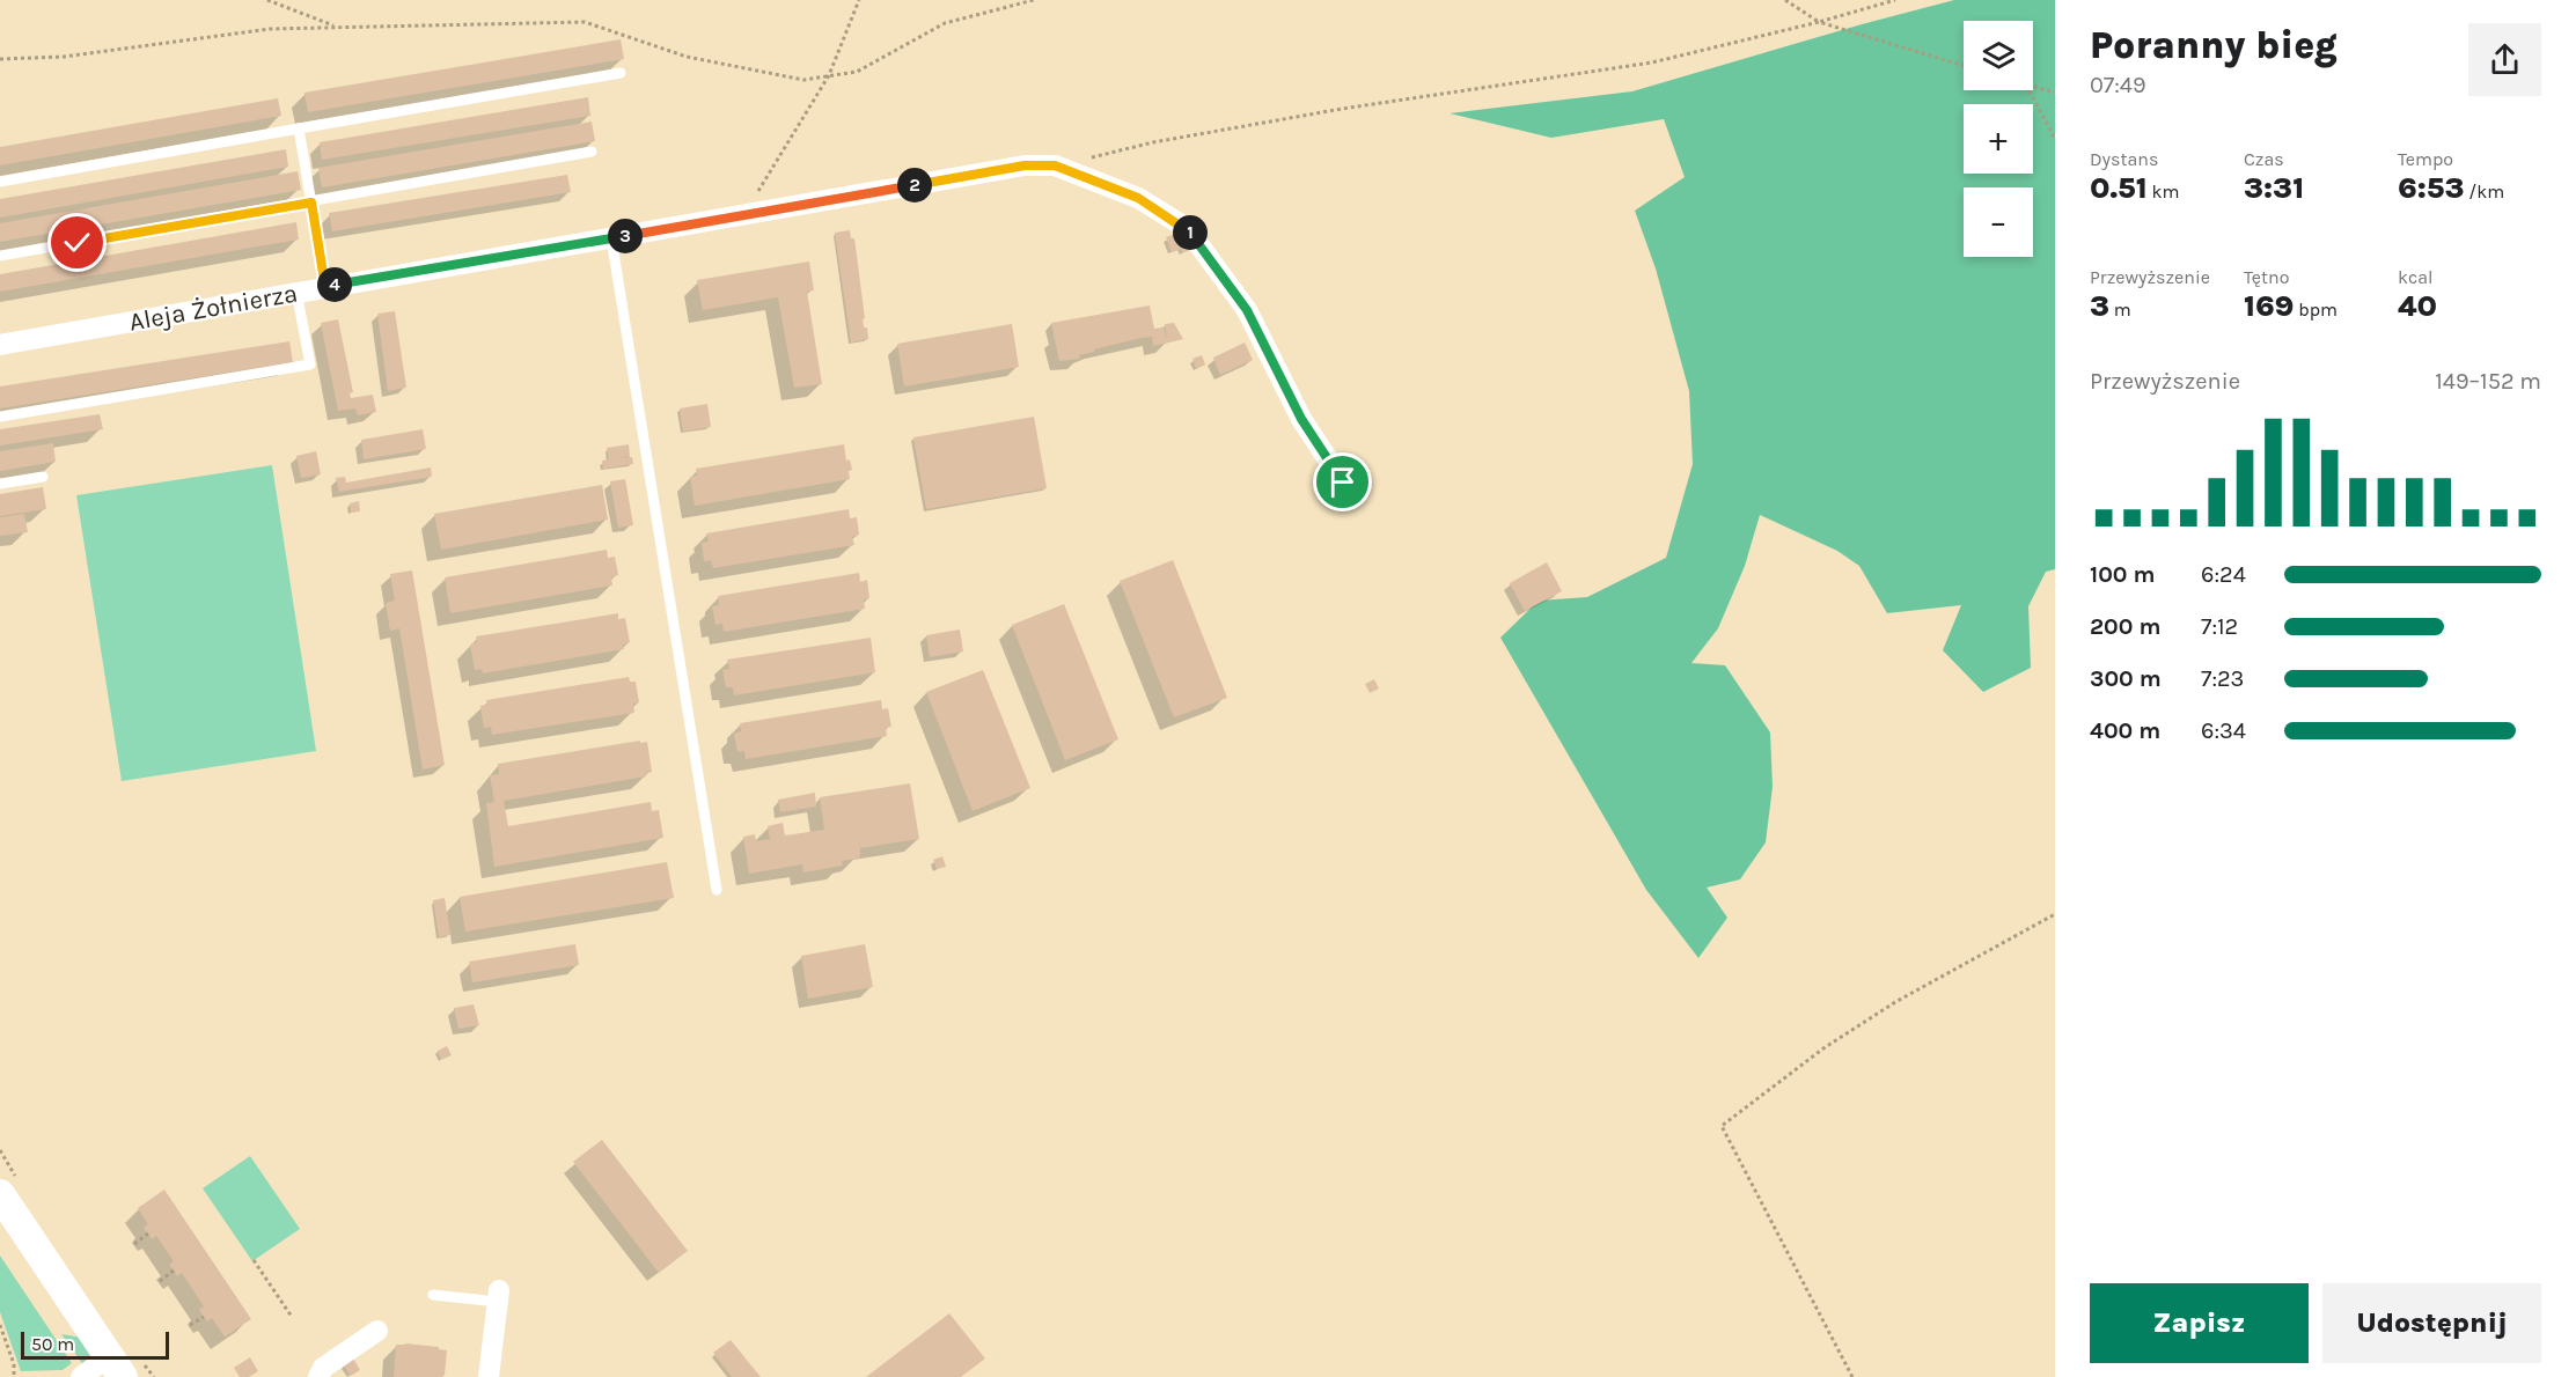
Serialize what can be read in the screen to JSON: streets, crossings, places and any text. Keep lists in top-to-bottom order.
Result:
{
  "streets": {
    "street": ["Aleja Żołnierza"]
  },
  "scale_bar": "50 m",
  "page": {
    "heading": ["Poranny bieg", "07:49"],
    "map_buttons": ["+", "−"],
    "stats": [
      ["Dystans", "0.51 km"],
      ["Czas", "3:31"],
      ["Tempo", "6:53 /km"],
      ["Przewyższenie", "3 m"],
      ["Tętno", "169 bpm"],
      ["kcal", "40"]
    ],
    "pins": [
      "2",
      "1",
      "3",
      "4"
    ],
    "chart": ["Przewyższenie", "149–152 m"],
    "list": [
      {
        "name": "100 m",
        "note": "6:24"
      },
      {
        "name": "200 m",
        "note": "7:12"
      },
      {
        "name": "300 m",
        "note": "7:23"
      },
      {
        "name": "400 m",
        "note": "6:34"
      }
    ],
    "buttons": ["Zapisz", "Udostępnij"],
    "scale": "50 m"
  }
}
